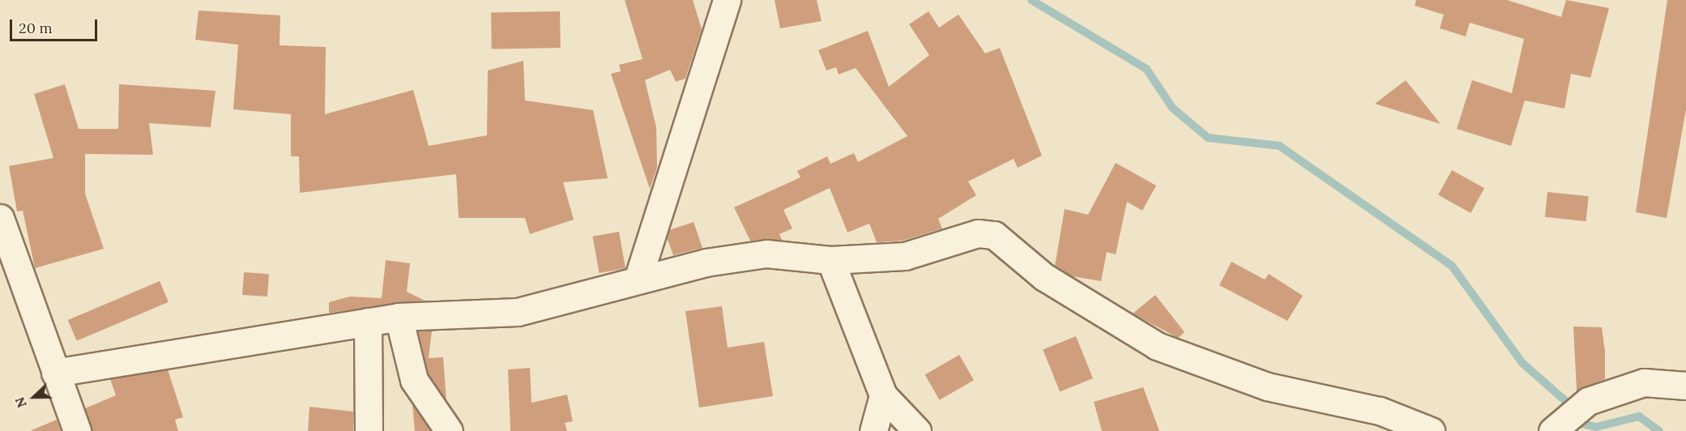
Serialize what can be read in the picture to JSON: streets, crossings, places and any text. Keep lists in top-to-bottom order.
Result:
{
  "scale_bar": "20 m",
  "north": "left"
}
